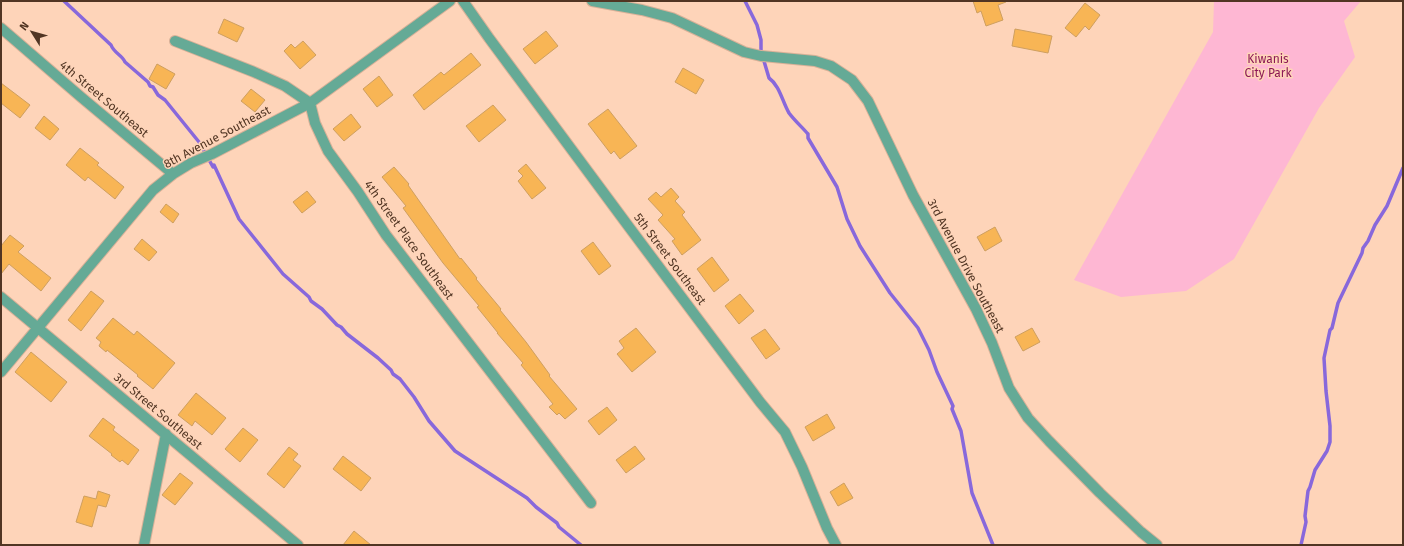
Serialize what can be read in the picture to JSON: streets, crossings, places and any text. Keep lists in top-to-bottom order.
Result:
{
  "streets": {
    "street": [
      "4th Street Southeast",
      "8th Avenue Southeast",
      "4th Street Place Southeast",
      "5th Street Southeast",
      "3rd Avenue Drive Southeast",
      "3rd Street Southeast"
    ]
  },
  "crossings": [
    ["4th Street Southeast", "8th Avenue Southeast"],
    ["8th Avenue Southeast", "4th Street Place Southeast"],
    ["8th Avenue Southeast", "3rd Street Southeast"]
  ],
  "parks": ["Kiwanis City Park"],
  "north": "top left"
}
